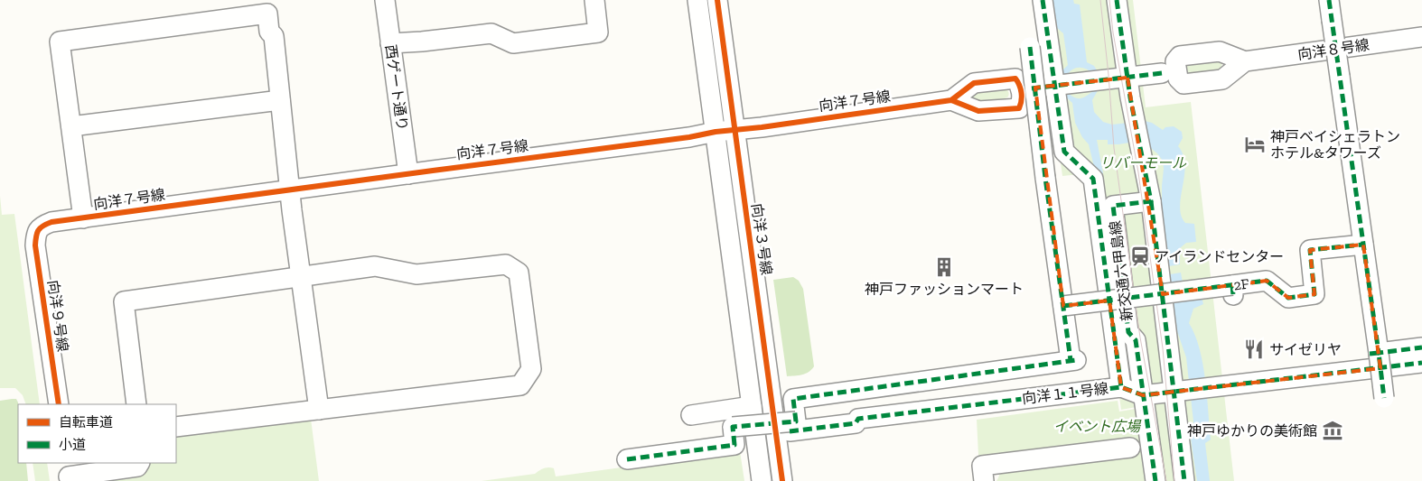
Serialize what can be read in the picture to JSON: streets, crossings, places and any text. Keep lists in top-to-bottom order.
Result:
{
  "streets": {
    "street": [
      "向洋８号線",
      "西ゲート通り",
      "向洋７号線",
      "向洋３号線",
      "新交通六甲島線",
      "2F",
      "向洋９号線",
      "向洋１１号線"
    ]
  },
  "crossings": [
    ["西ゲート通り", "向洋７号線"],
    ["向洋７号線", "向洋３号線"],
    ["向洋７号線", "向洋９号線"],
    ["新交通六甲島線", "向洋１１号線"]
  ],
  "parks": ["リバーモール", "イベント広場"],
  "places": {
    "hotel": ["神戸ベイシェラトン ホテル&タワーズ"],
    "station": ["アイランドセンター"],
    "building": ["神戸ファッションマート"],
    "restaurant": ["サイゼリヤ"],
    "museum": ["神戸ゆかりの美術館"]
  },
  "legend": ["自転車道", "小道"]
}
